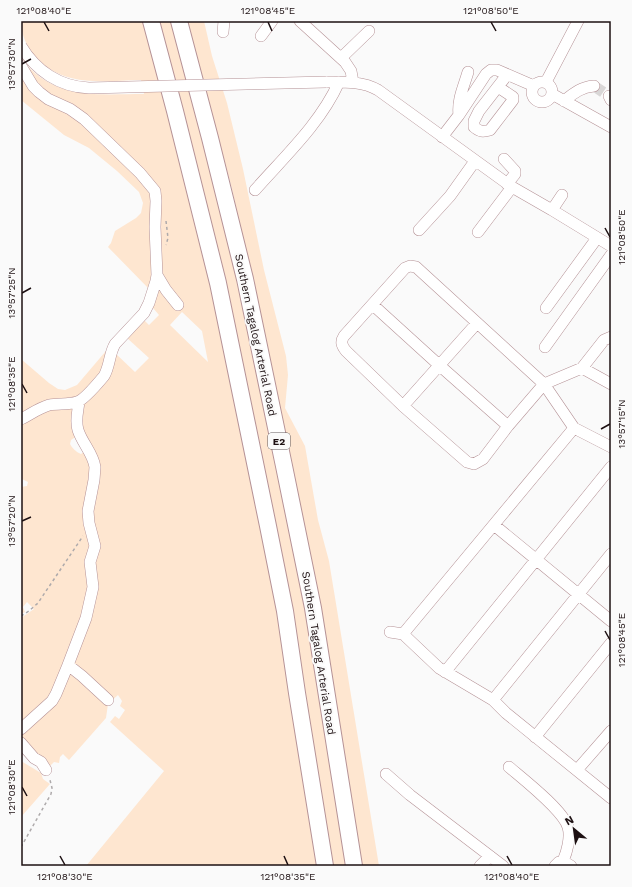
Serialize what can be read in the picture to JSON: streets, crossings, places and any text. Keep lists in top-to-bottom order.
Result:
{
  "streets": {
    "highway": ["Southern Tagalog Arterial Road", "E2"]
  },
  "north": "top left",
  "coordinates": [
    "121°08'40\"E",
    "121°08'45\"E",
    "121°08'50\"E",
    "13°57'30\"N",
    "13°57'25\"N",
    "121°08'35\"E",
    "13°57'15\"N",
    "13°57'20\"N",
    "121°08'30\"E"
  ]
}
